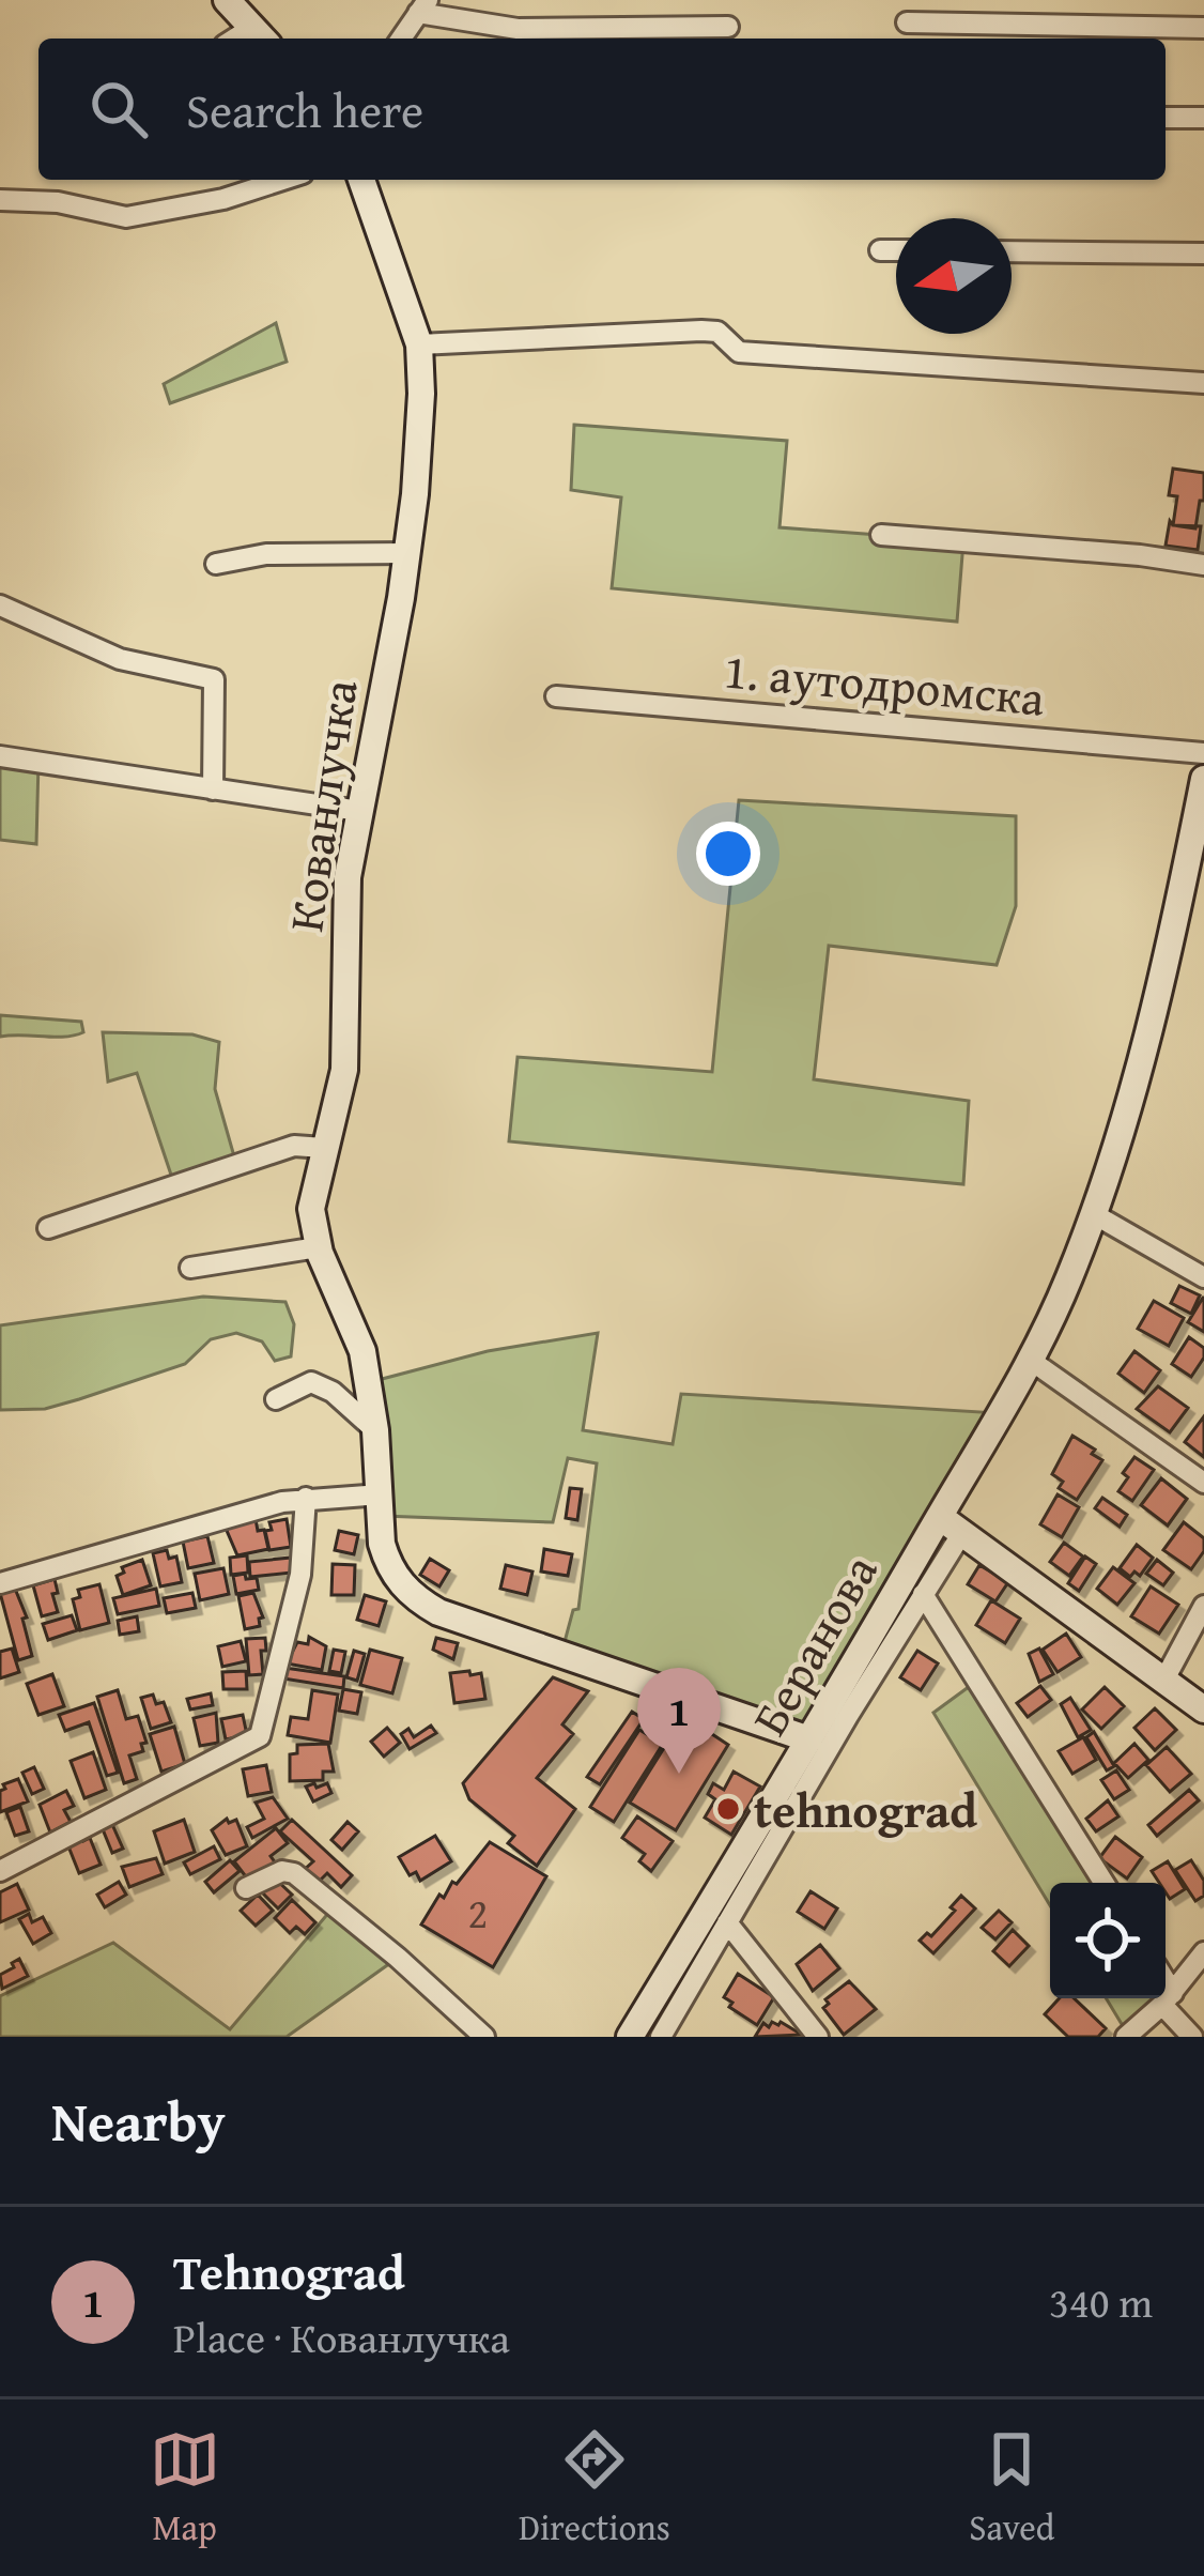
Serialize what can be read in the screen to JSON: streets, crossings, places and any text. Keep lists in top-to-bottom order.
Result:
{
  "streets": {
    "street": ["1. аутодромска", "Кованлучка", "Беранова"]
  },
  "crossings": [
    ["Кованлучка", "Беранова"]
  ],
  "places": ["tehnograd"],
  "house_numbers": ["2"],
  "north": "left",
  "page": {
    "search": "Search here",
    "pins": "1",
    "heading": "Nearby",
    "list": [
      {
        "mark": "1",
        "name": "Tehnograd",
        "note": "Place · Кованлучка",
        "value": "340 m"
      }
    ],
    "nav": ["Map", "Directions", "Saved"]
  }
}
